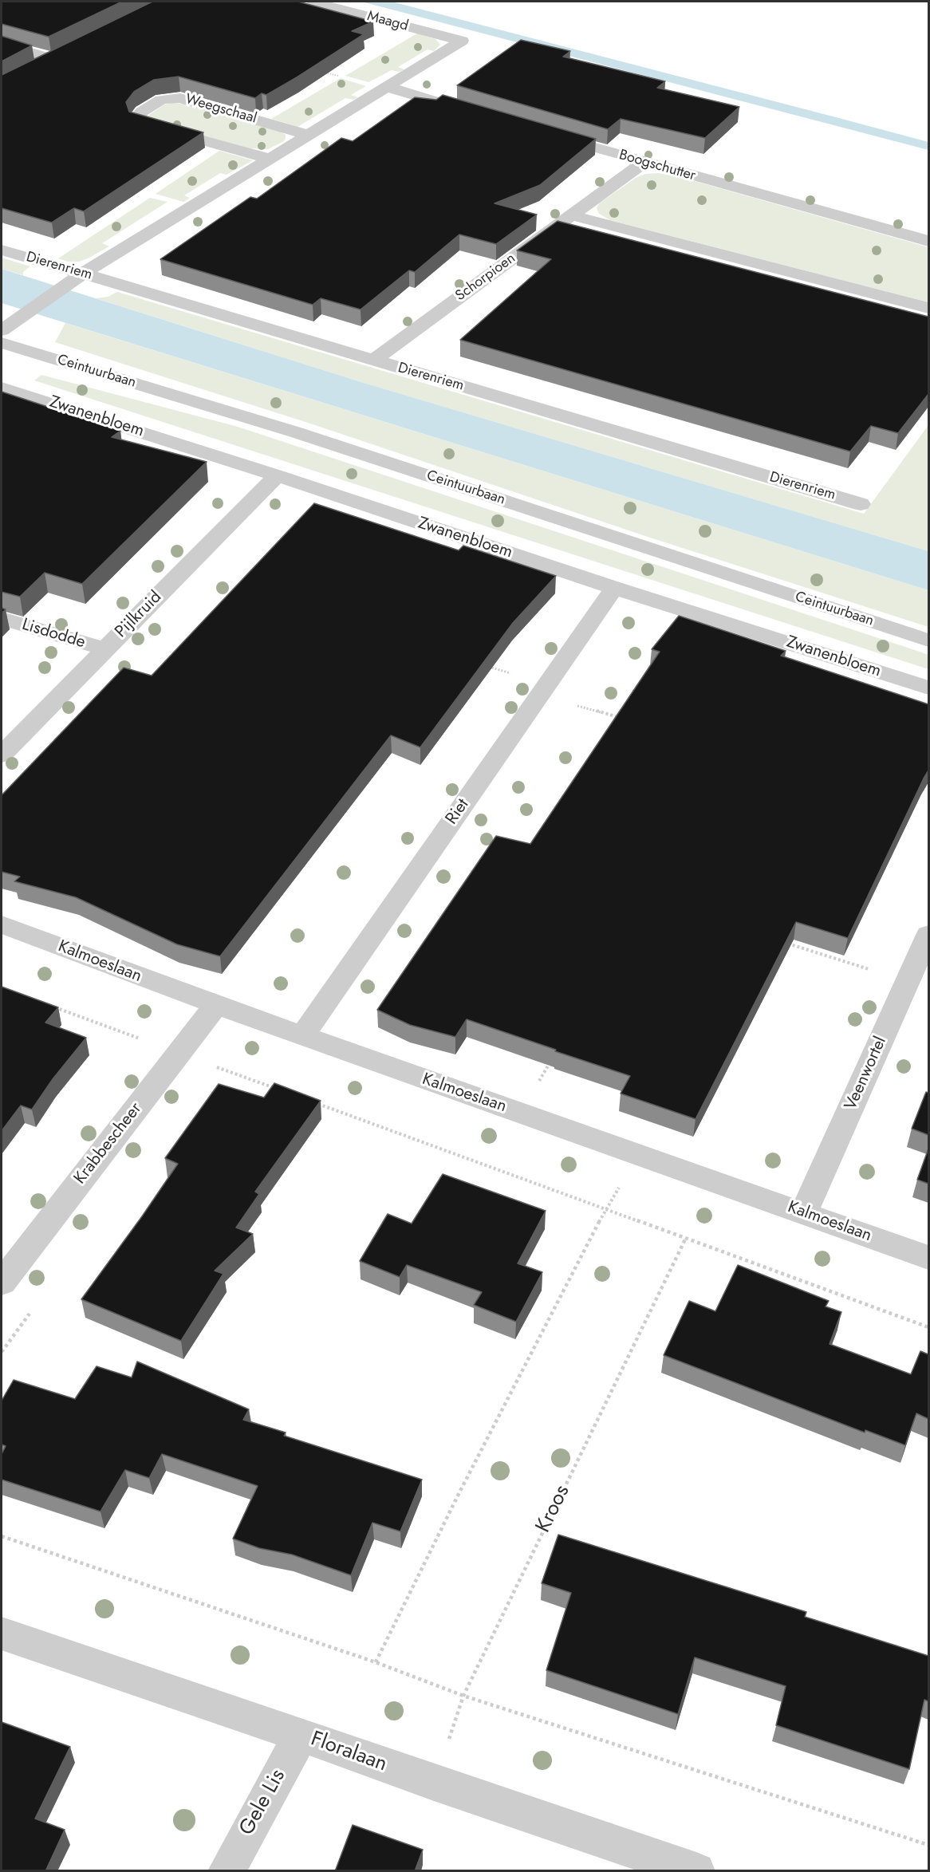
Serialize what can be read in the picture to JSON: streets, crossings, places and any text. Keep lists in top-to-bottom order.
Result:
{
  "streets": {
    "street": [
      "Maagd",
      "Weegschaal",
      "Boogschutter",
      "Dierenriem",
      "Schorpioen",
      "Ceintuurbaan",
      "Zwanenbloem",
      "Pijlkruid",
      "Lisdodde",
      "Riet",
      "Kalmoeslaan",
      "Veenwortel",
      "Krabbescheer",
      "Floralaan",
      "Gele Lis"
    ],
    "path": ["Kroos"]
  },
  "crossings": [
    ["Boogschutter", "Schorpioen"],
    ["Dierenriem", "Schorpioen"],
    ["Zwanenbloem", "Pijlkruid"],
    ["Zwanenbloem", "Riet"],
    ["Pijlkruid", "Lisdodde"],
    ["Riet", "Kalmoeslaan"],
    ["Kalmoeslaan", "Veenwortel"],
    ["Kalmoeslaan", "Krabbescheer"],
    ["Kroos", "Floralaan"],
    ["Floralaan", "Gele Lis"]
  ]
}
